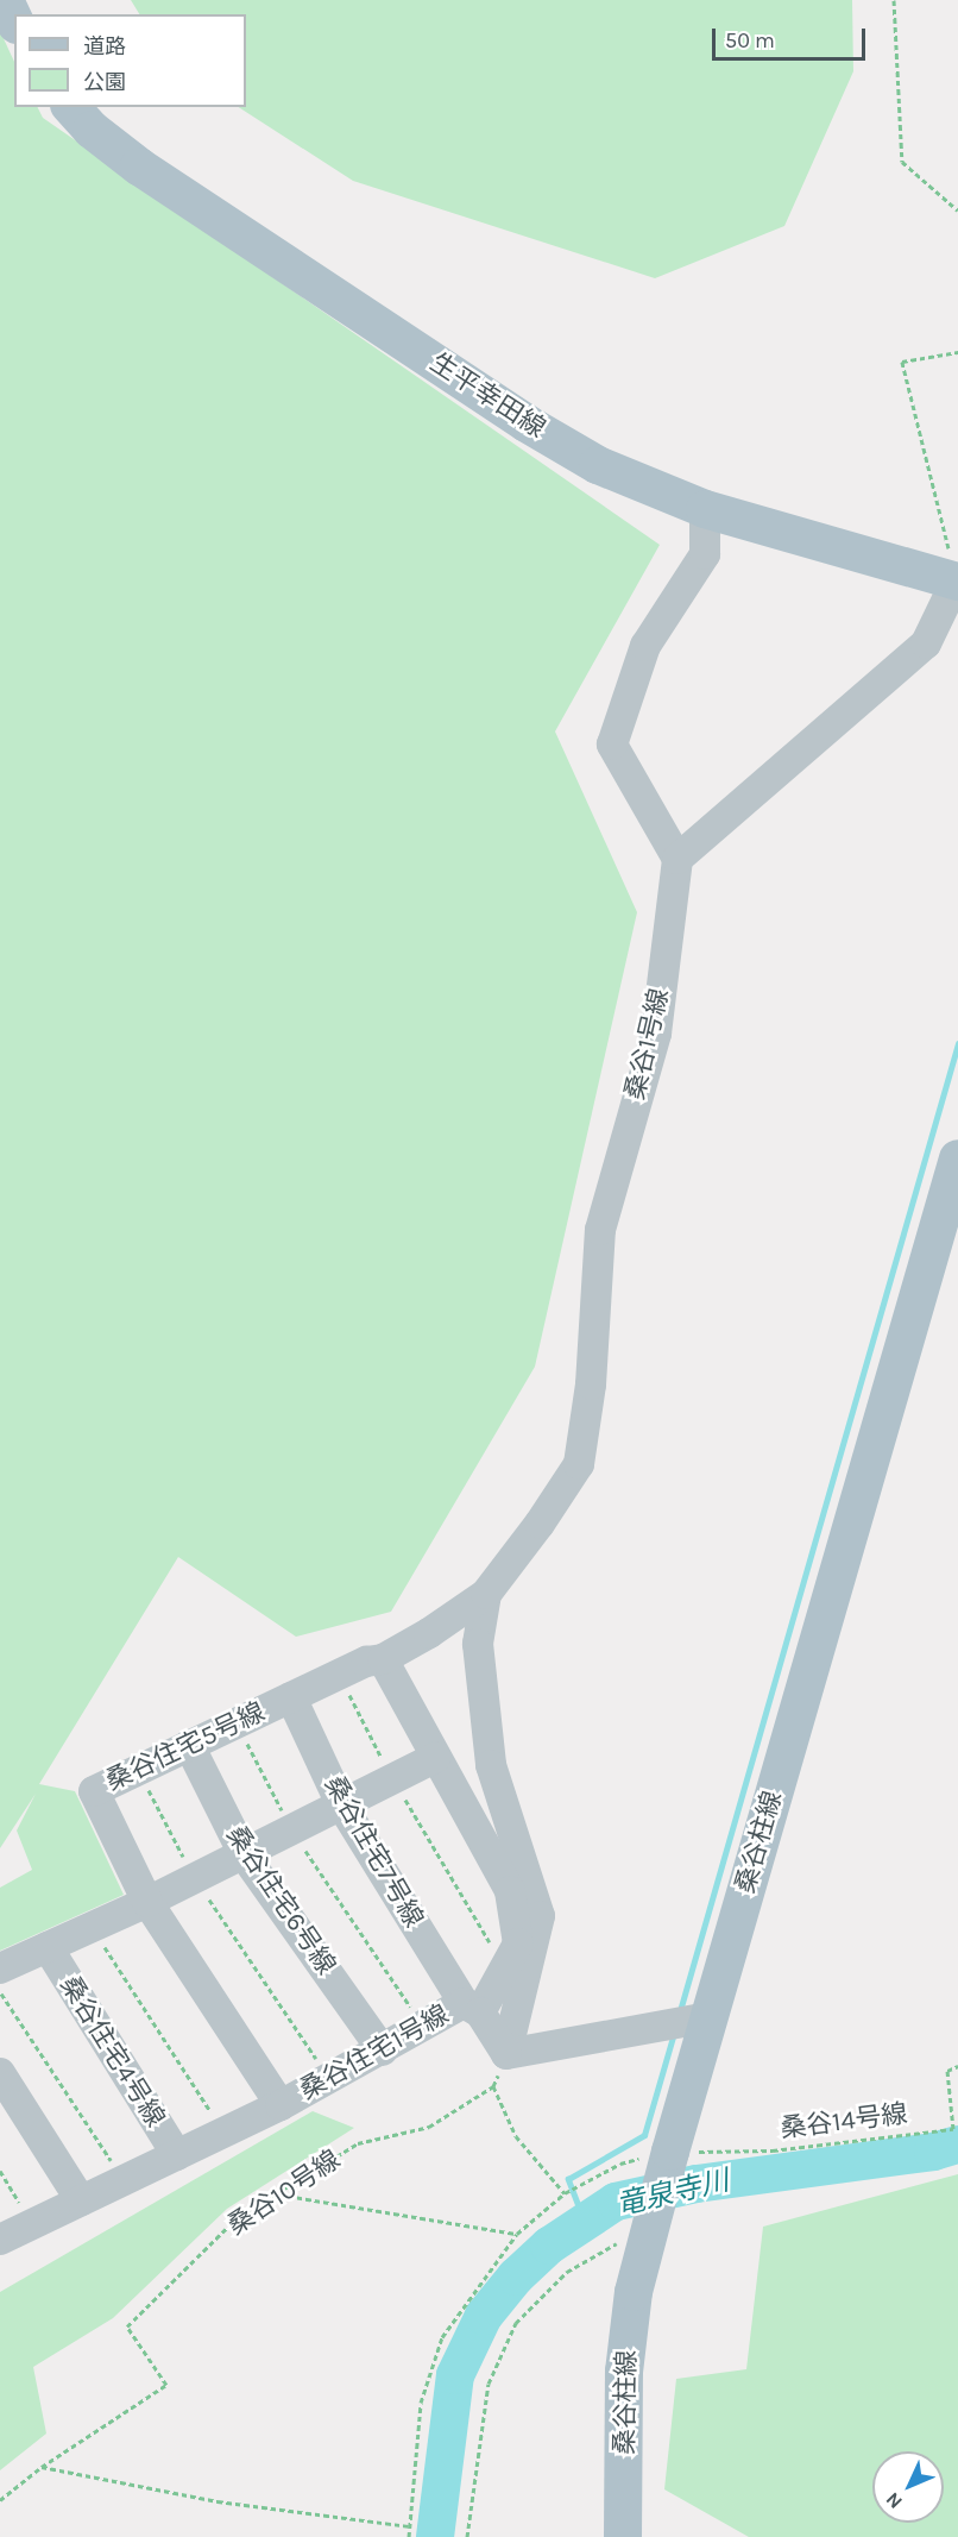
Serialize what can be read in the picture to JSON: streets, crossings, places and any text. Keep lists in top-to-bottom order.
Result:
{
  "streets": {
    "main road": ["生平幸田線", "桑谷柱線"],
    "street": [
      "桑谷1号線",
      "桑谷住宅5号線",
      "桑谷住宅7号線",
      "桑谷住宅6号線",
      "桑谷住宅4号線",
      "桑谷住宅1号線"
    ],
    "path": ["桑谷14号線", "桑谷10号線"]
  },
  "crossings": [
    ["桑谷1号線", "桑谷住宅5号線"],
    ["桑谷住宅5号線", "桑谷住宅7号線"],
    ["桑谷住宅5号線", "桑谷住宅6号線"],
    ["桑谷住宅5号線", "桑谷住宅1号線"],
    ["桑谷柱線", "桑谷14号線"],
    ["桑谷住宅7号線", "桑谷住宅1号線"],
    ["桑谷住宅6号線", "桑谷住宅1号線"],
    ["桑谷住宅4号線", "桑谷住宅1号線"]
  ],
  "water": ["竜泉寺川"],
  "legend": ["道路", "公園"],
  "scale_bar": "50 m",
  "north": "bottom left"
}
